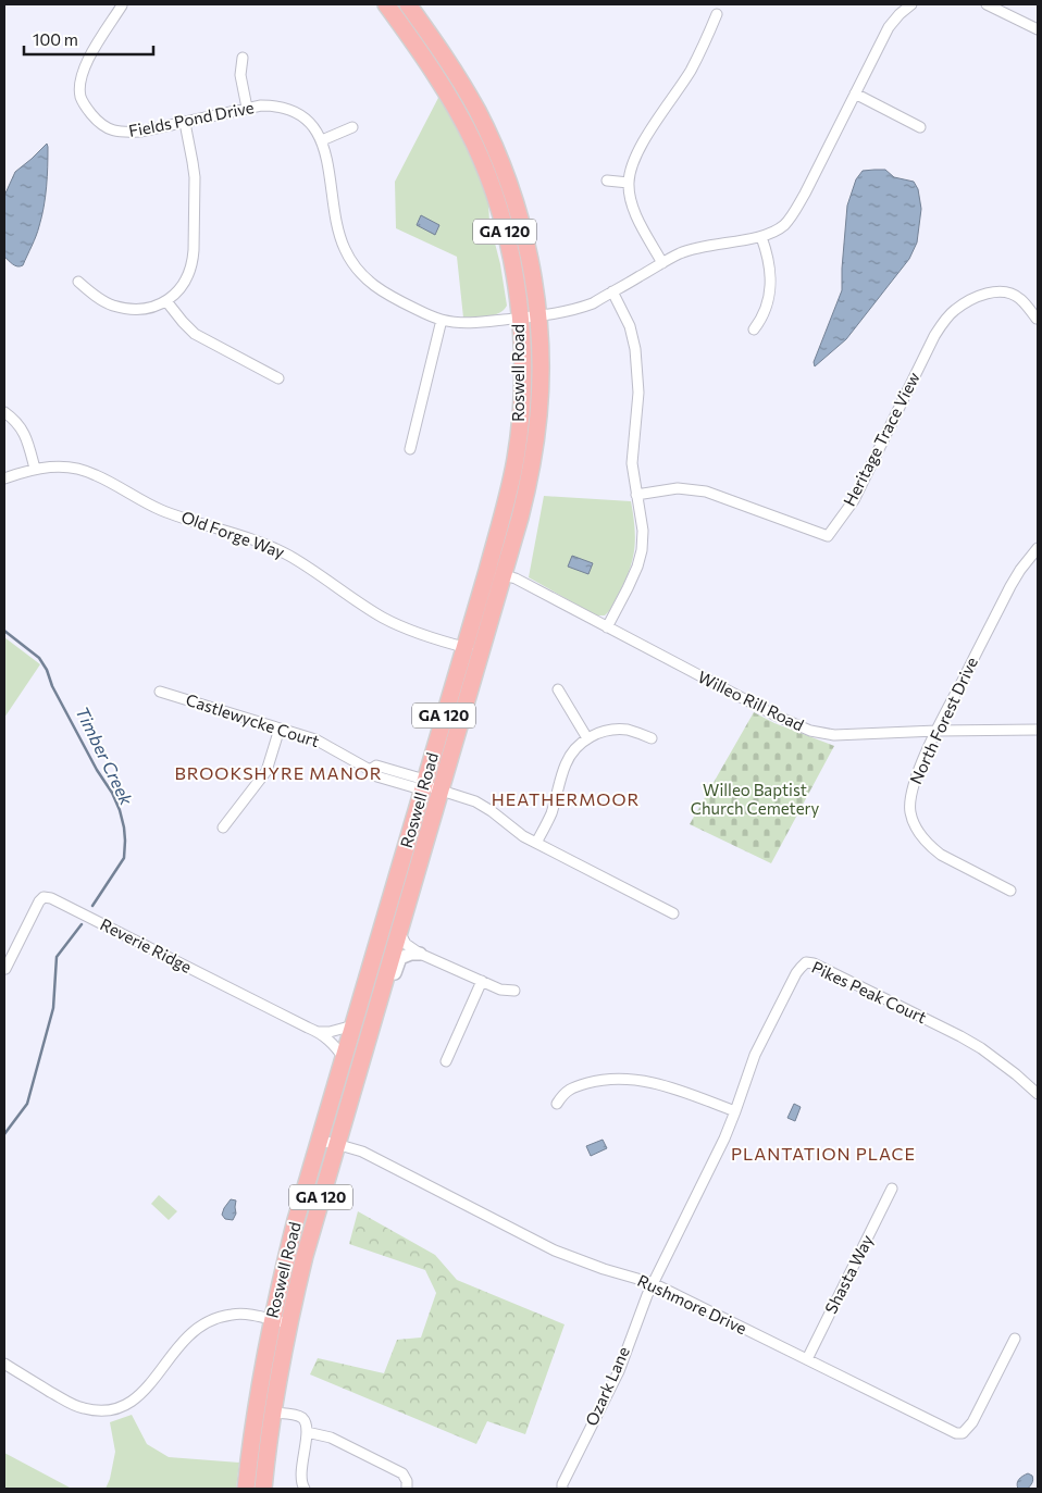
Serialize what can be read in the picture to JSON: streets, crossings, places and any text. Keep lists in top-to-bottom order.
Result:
{
  "streets": {
    "highway": ["GA 120", "Roswell Road"],
    "street": [
      "Fields Pond Drive",
      "Heritage Trace View",
      "Old Forge Way",
      "Willeo Rill Road",
      "Castlewycke Court",
      "North Forest Drive",
      "Reverie Ridge",
      "Pikes Peak Court",
      "Shasta Way",
      "Rushmore Drive",
      "Ozark Lane"
    ]
  },
  "crossings": [
    ["Fields Pond Drive", "Roswell Road"],
    ["Roswell Road", "Old Forge Way"],
    ["Roswell Road", "Willeo Rill Road"],
    ["Roswell Road", "Castlewycke Court"],
    ["Roswell Road", "Reverie Ridge"],
    ["Roswell Road", "Rushmore Drive"],
    ["Willeo Rill Road", "North Forest Drive"],
    ["Pikes Peak Court", "Rushmore Drive"],
    ["Pikes Peak Court", "Ozark Lane"],
    ["Shasta Way", "Rushmore Drive"],
    ["Rushmore Drive", "Ozark Lane"]
  ],
  "districts": ["BROOKSHYRE MANOR", "HEATHERMOOR", "PLANTATION PLACE"],
  "water": ["Timber Creek"],
  "parks": ["Willeo Baptist Church Cemetery"],
  "scale_bar": "100 m"
}
